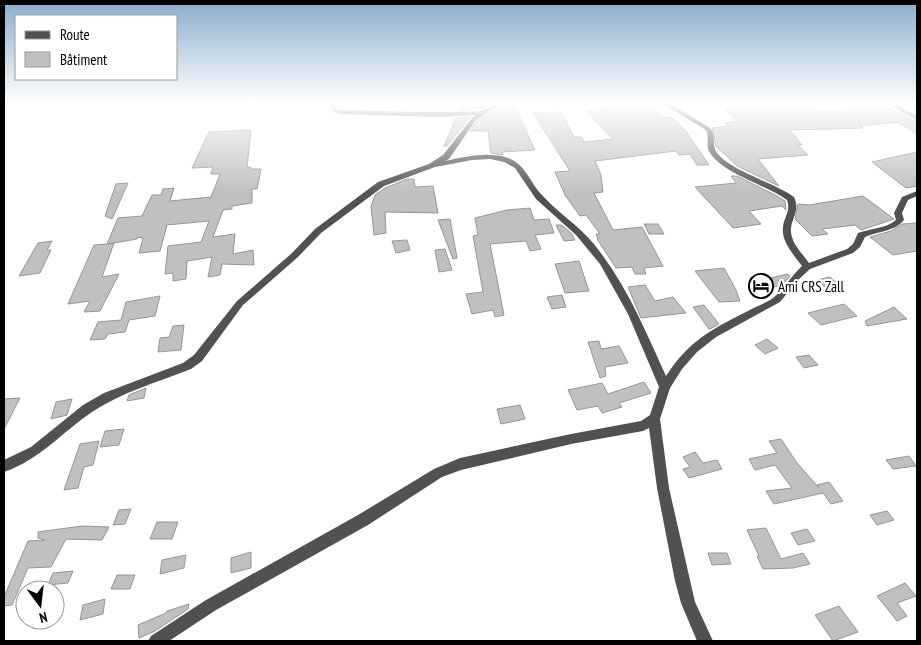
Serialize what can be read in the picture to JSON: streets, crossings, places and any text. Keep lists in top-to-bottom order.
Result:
{
  "places": {
    "hotel": ["Ami CRS Zall"]
  },
  "legend": ["Route", "Bâtiment"],
  "north": "bottom"
}
